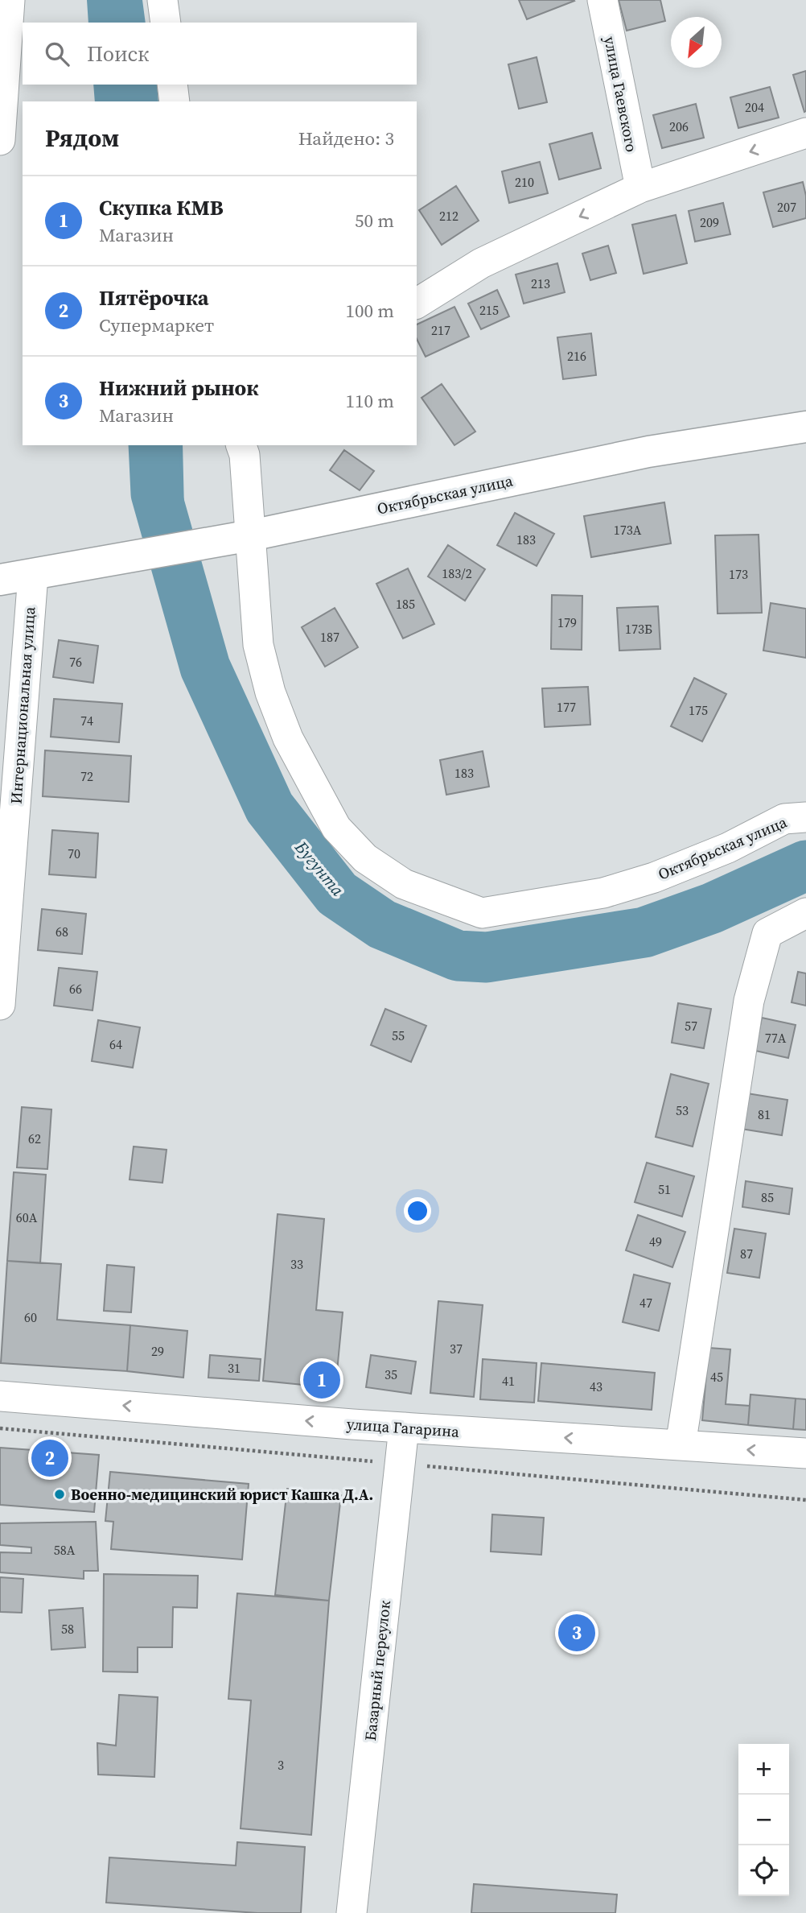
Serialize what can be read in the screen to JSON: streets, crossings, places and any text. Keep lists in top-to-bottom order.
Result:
{
  "streets": {
    "main road": ["Октябрьская улица"],
    "street": [
      "улица Гаевского",
      "Интернациональная улица",
      "улица Гагарина",
      "Базарный переулок"
    ]
  },
  "crossings": [
    ["Октябрьская улица", "Интернациональная улица"],
    ["улица Гагарина", "Базарный переулок"]
  ],
  "one_way": ["улица Гагарина"],
  "water": ["Бугунта"],
  "places": ["Военно-медицинский юрист Кашка Д.А."],
  "house_numbers": [
    "204",
    "206",
    "210",
    "207",
    "212",
    "209",
    "213",
    "215",
    "217",
    "216",
    "173А",
    "183",
    "183/2",
    "173",
    "185",
    "179",
    "173Б",
    "187",
    "76",
    "177",
    "175",
    "74",
    "183",
    "72",
    "70",
    "68",
    "66",
    "57",
    "55",
    "77А",
    "64",
    "53",
    "81",
    "62",
    "51",
    "85",
    "60А",
    "49",
    "87",
    "33",
    "47",
    "60",
    "37",
    "29",
    "31",
    "35",
    "45",
    "41",
    "43",
    "58А",
    "58",
    "3"
  ],
  "north": "bottom left",
  "page": {
    "search": "Поиск",
    "heading": ["Рядом", "Найдено: 3"],
    "list": [
      {
        "mark": "1",
        "name": "Скупка КМВ",
        "note": "Магазин",
        "value": "50 m"
      },
      {
        "mark": "2",
        "name": "Пятёрочка",
        "note": "Супермаркет",
        "value": "100 m"
      },
      {
        "mark": "3",
        "name": "Нижний рынок",
        "note": "Магазин",
        "value": "110 m"
      }
    ],
    "pins": ["1", "2", "3"],
    "map_buttons": ["+", "−"]
  }
}
